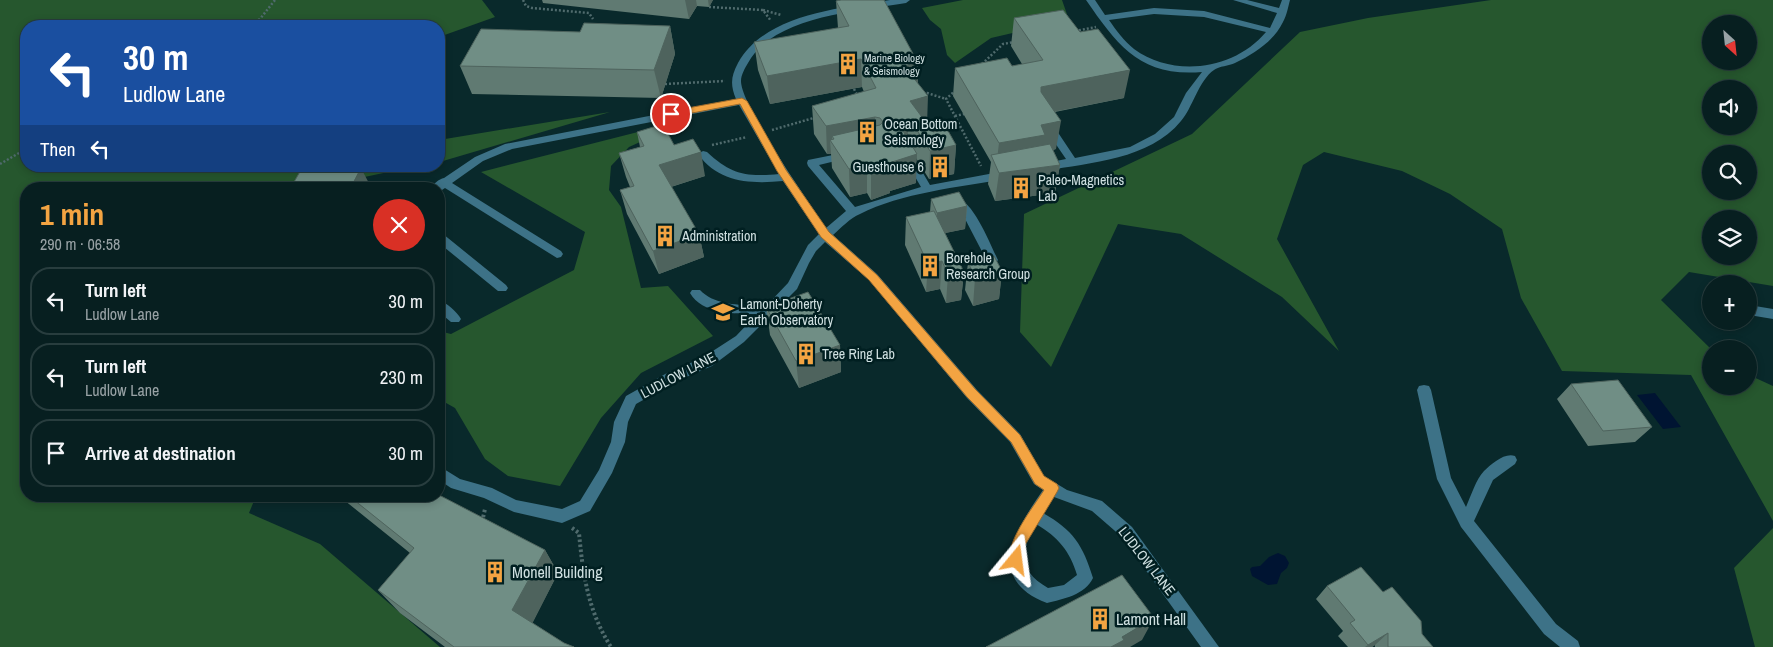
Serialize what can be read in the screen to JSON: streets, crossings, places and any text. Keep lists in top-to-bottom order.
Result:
{
  "streets": {
    "street": ["LUDLOW LANE"]
  },
  "places": {
    "building": [
      "Marine Biology & Seismology",
      "Ocean Bottom Seismology",
      "Guesthouse 6",
      "Paleo-Magnetics Lab",
      "Administration",
      "Borehole Research Group",
      "Tree Ring Lab",
      "Monell Building",
      "Lamont Hall"
    ],
    "school or university": ["Lamont-Doherty Earth Observatory"]
  },
  "north": "bottom right",
  "page": {
    "map_buttons": ["+", "−"],
    "turn": ["30 m", "Ludlow Lane"],
    "then": "Then",
    "heading": ["1 min", "290 m · 06:58"],
    "list": [
      {
        "name": "Turn left",
        "note": "Ludlow Lane",
        "value": "30 m"
      },
      {
        "name": "Turn left",
        "note": "Ludlow Lane",
        "value": "230 m"
      },
      {
        "name": "Arrive at destination",
        "value": "30 m"
      }
    ]
  }
}
